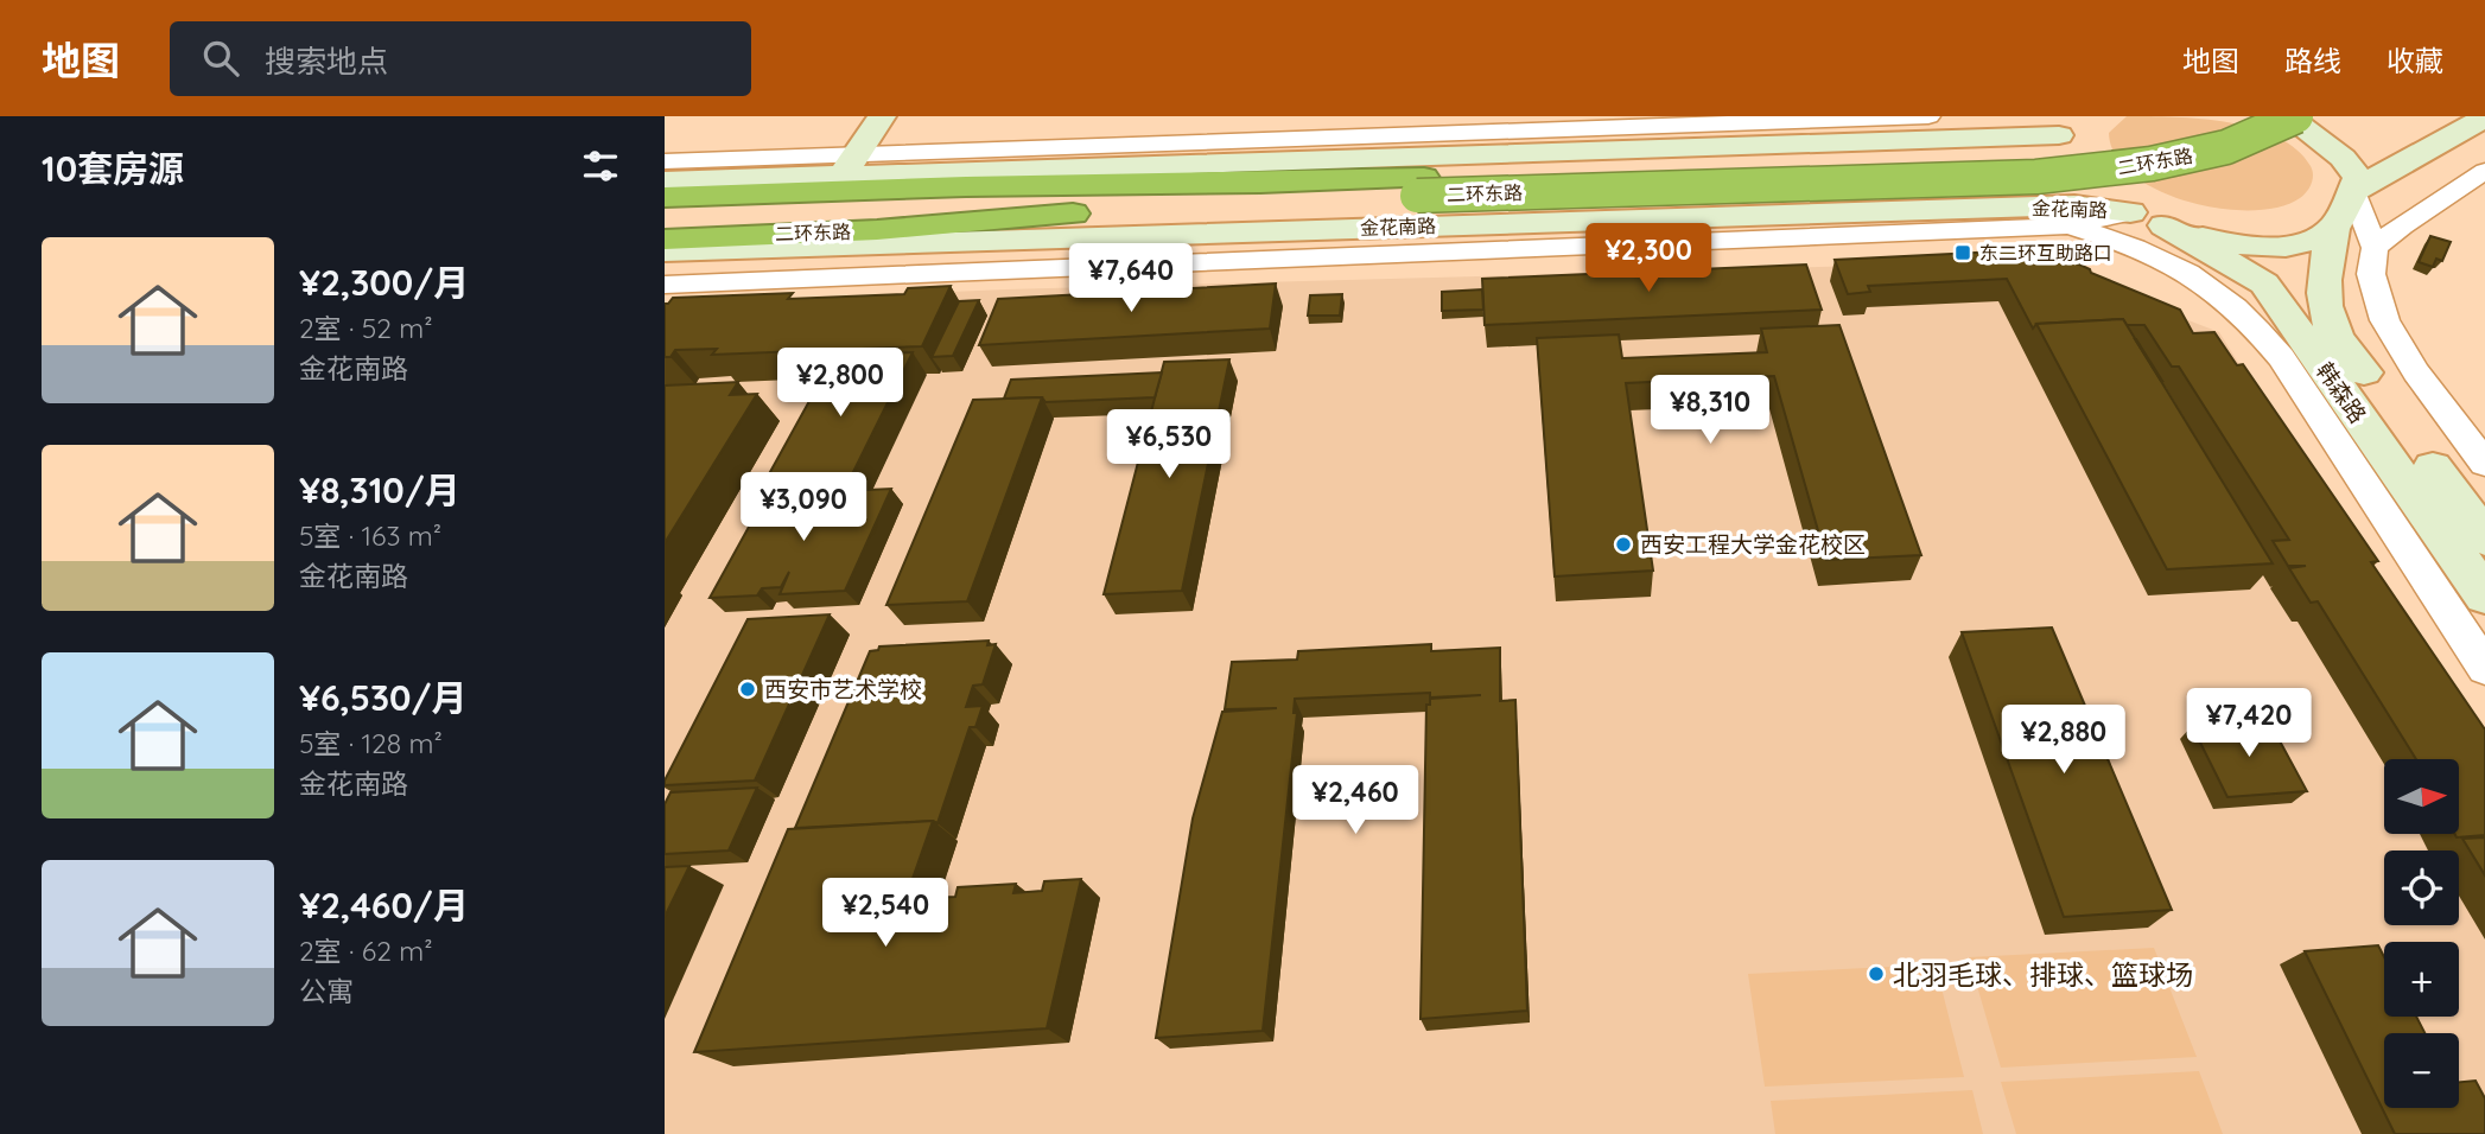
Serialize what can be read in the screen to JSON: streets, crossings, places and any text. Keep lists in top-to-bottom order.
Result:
{
  "streets": {
    "highway": ["二环东路"],
    "main road": ["金花南路", "韩森路"]
  },
  "crossings": [
    ["二环东路", "金花南路"],
    ["金花南路", "韩森路"]
  ],
  "places": {
    "transit": ["东二环互助路口"],
    "other": ["西安工程大学金花校区", "西安市艺术学校", "北羽毛球、排球、篮球场"]
  },
  "north": "right",
  "page": {
    "header": "地图",
    "search": "搜索地点",
    "nav": ["地图", "路线", "收藏"],
    "heading": "10套房源",
    "list": [
      {
        "name": "¥2,300/月",
        "note": "2室 · 52 m² · 金花南路"
      },
      {
        "name": "¥8,310/月",
        "note": "5室 · 163 m² · 金花南路"
      },
      {
        "name": "¥6,530/月",
        "note": "5室 · 128 m² · 金花南路"
      },
      {
        "name": "¥2,460/月",
        "note": "2室 · 62 m² · 公寓"
      }
    ],
    "price": [
      "¥2,300",
      "¥7,640",
      "¥2,800",
      "¥8,310",
      "¥6,530",
      "¥3,090",
      "¥7,420",
      "¥2,880",
      "¥2,460",
      "¥2,540"
    ],
    "map_buttons": ["+", "−"]
  }
}
